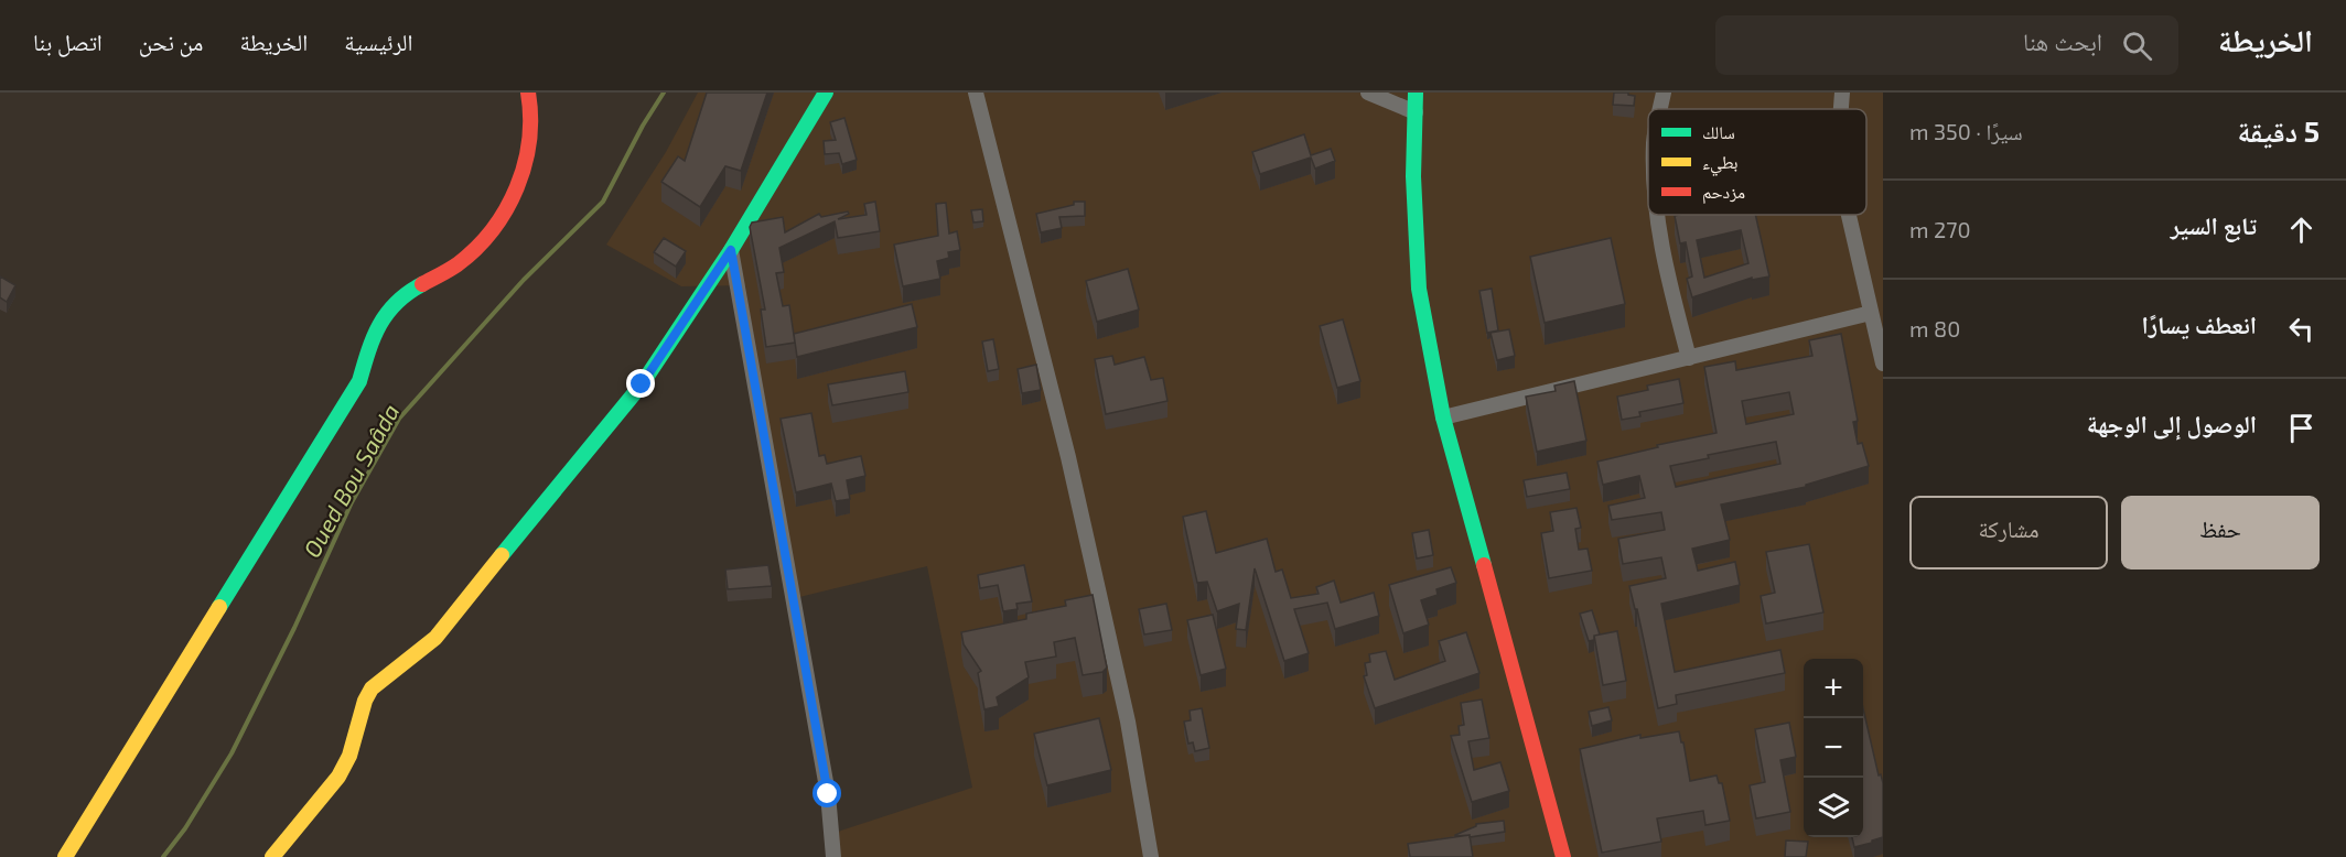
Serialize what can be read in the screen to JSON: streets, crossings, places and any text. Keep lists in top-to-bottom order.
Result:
{
  "water": ["Oued Bou Saâda"],
  "legend": ["سالك", "بطيء", "مزدحم"],
  "page": {
    "header": "الخريطة",
    "search": "ابحث هنا",
    "nav": [
      "الرئيسية",
      "الخريطة",
      "من نحن",
      "اتصل بنا"
    ],
    "heading": ["5 دقيقة", "سيرًا · 350 m"],
    "list": [
      ["تابع السير", "270 m"],
      ["انعطف يسارًا", "80 m"],
      "الوصول إلى الوجهة"
    ],
    "buttons": ["حفظ", "مشاركة"],
    "map_buttons": ["+", "−"]
  }
}
